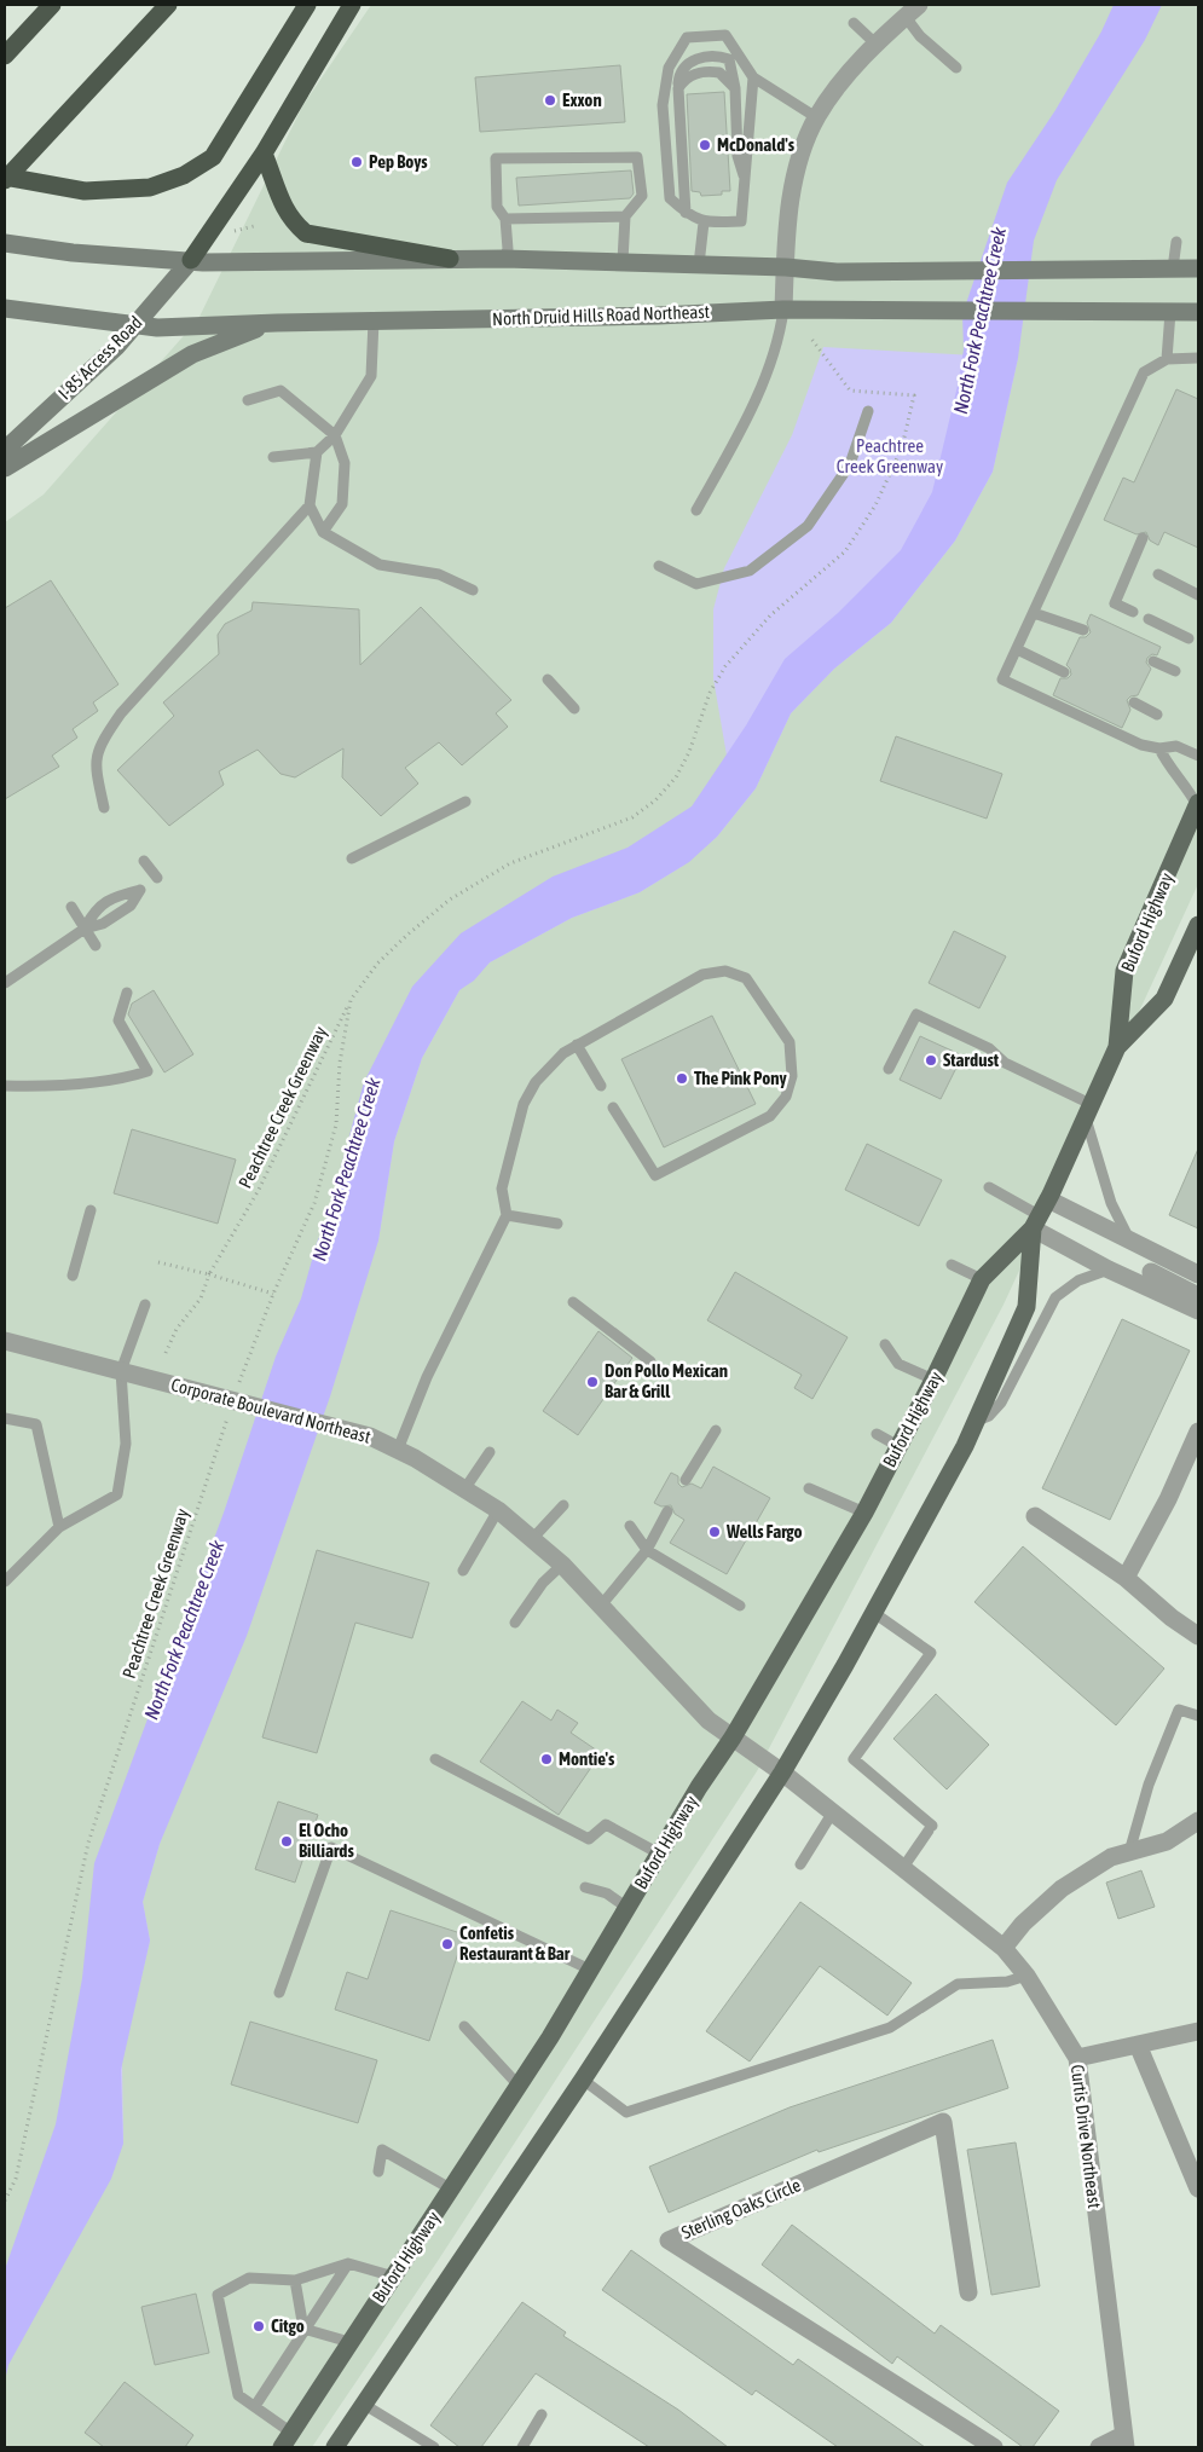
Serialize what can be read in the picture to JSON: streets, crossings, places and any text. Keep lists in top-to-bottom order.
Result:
{
  "streets": {
    "main road": ["North Druid Hills Road Northeast", "I-85 Access Road", "Buford Highway"],
    "street": ["Corporate Boulevard Northeast", "Curtis Drive Northeast", "Sterling Oaks Circle"],
    "path": ["Peachtree Creek Greenway"]
  },
  "crossings": [
    ["North Druid Hills Road Northeast", "I-85 Access Road"],
    ["Buford Highway", "Corporate Boulevard Northeast"],
    ["Buford Highway", "Curtis Drive Northeast"],
    ["Peachtree Creek Greenway", "Corporate Boulevard Northeast"],
    ["Corporate Boulevard Northeast", "Curtis Drive Northeast"]
  ],
  "water": ["North Fork Peachtree Creek"],
  "parks": ["Peachtree Creek Greenway"],
  "places": [
    "Exxon",
    "McDonald's",
    "Pep Boys",
    "Stardust",
    "The Pink Pony",
    "Don Pollo Mexican Bar & Grill",
    "Wells Fargo",
    "Montie's",
    "El Ocho Billiards",
    "Confetis Restaurant & Bar",
    "Citgo"
  ]
}
